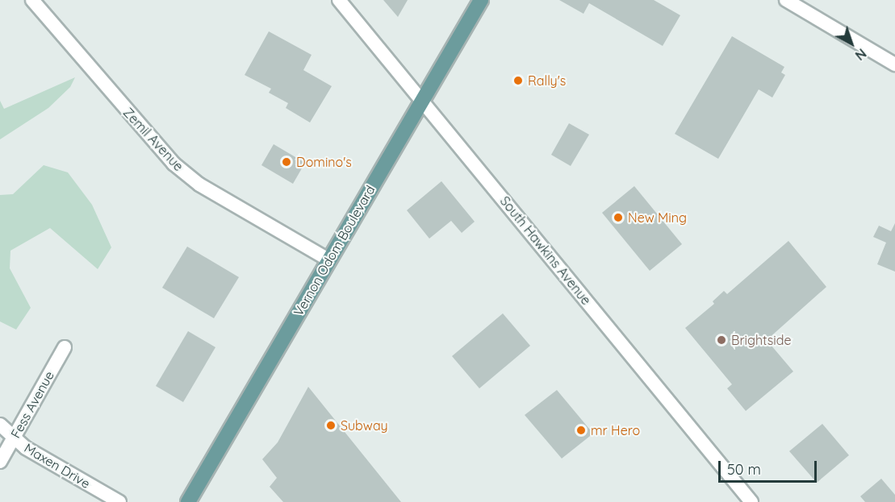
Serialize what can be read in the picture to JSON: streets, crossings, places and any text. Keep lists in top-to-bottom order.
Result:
{
  "streets": {
    "main road": ["Vernon Odom Boulevard"],
    "street": [
      "Zemil Avenue",
      "South Hawkins Avenue",
      "Fess Avenue",
      "Maxen Drive"
    ]
  },
  "crossings": [
    ["Zemil Avenue", "Vernon Odom Boulevard"],
    ["Vernon Odom Boulevard", "South Hawkins Avenue"],
    ["Fess Avenue", "Maxen Drive"]
  ],
  "places": [
    "Rally's",
    "Domino's",
    "New Ming",
    "Brightside",
    "Subway",
    "mr Hero"
  ],
  "scale_bar": "50 m",
  "north": "bottom right"
}
